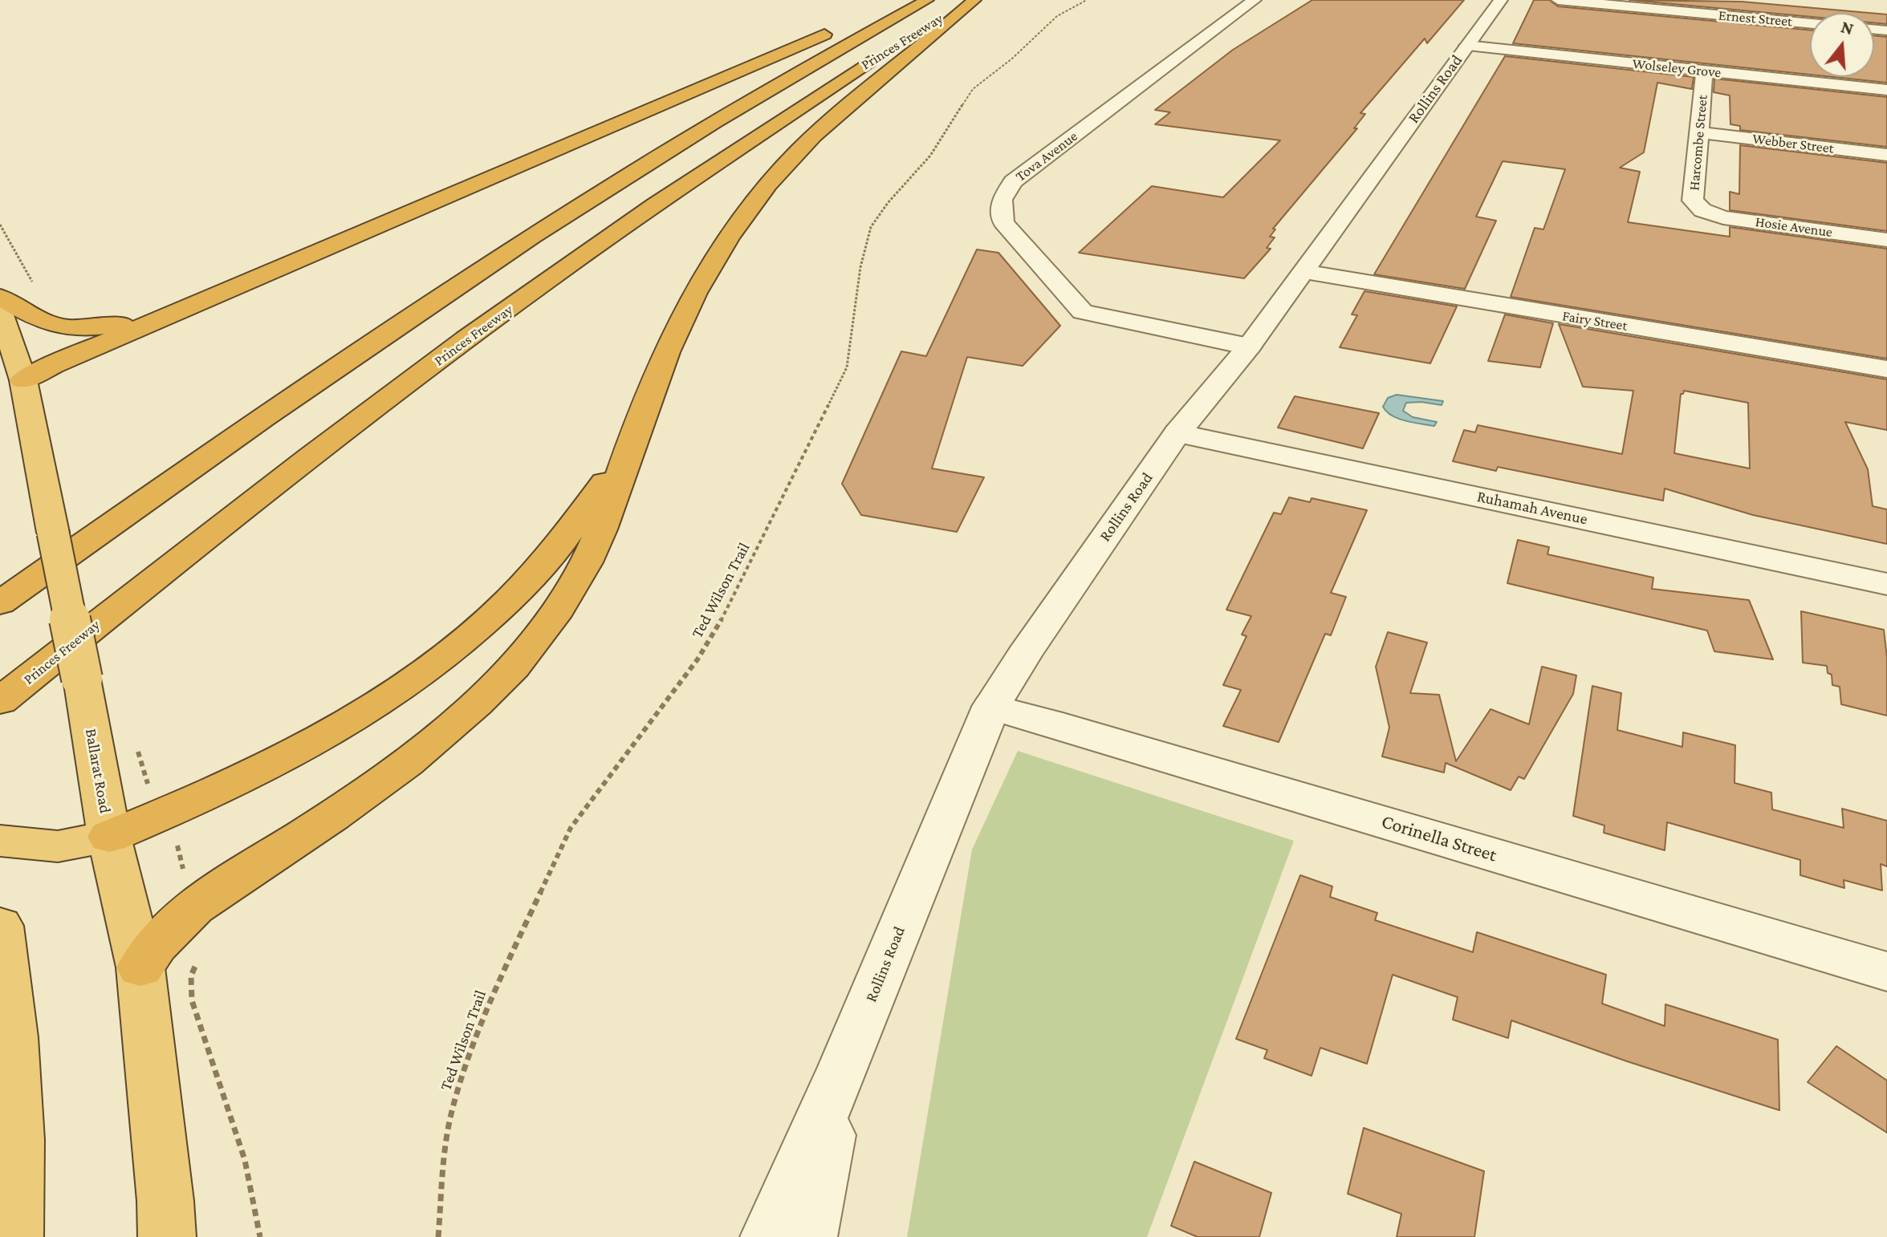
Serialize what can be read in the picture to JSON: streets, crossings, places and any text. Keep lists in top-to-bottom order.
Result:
{
  "streets": {
    "highway": ["Princes Freeway", "Ballarat Road"],
    "street": [
      "Ernest Street",
      "Wolseley Grove",
      "Rollins Road",
      "Harcombe Street",
      "Webber Street",
      "Tova Avenue",
      "Hosie Avenue",
      "Fairy Street",
      "Ruhamah Avenue",
      "Corinella Street"
    ],
    "path": ["Ted Wilson Trail"]
  },
  "crossings": [
    ["Wolseley Grove", "Rollins Road"],
    ["Wolseley Grove", "Harcombe Street"],
    ["Rollins Road", "Tova Avenue"],
    ["Rollins Road", "Fairy Street"],
    ["Rollins Road", "Ruhamah Avenue"],
    ["Rollins Road", "Corinella Street"],
    ["Harcombe Street", "Webber Street"],
    ["Harcombe Street", "Hosie Avenue"]
  ],
  "north": "top"
}
